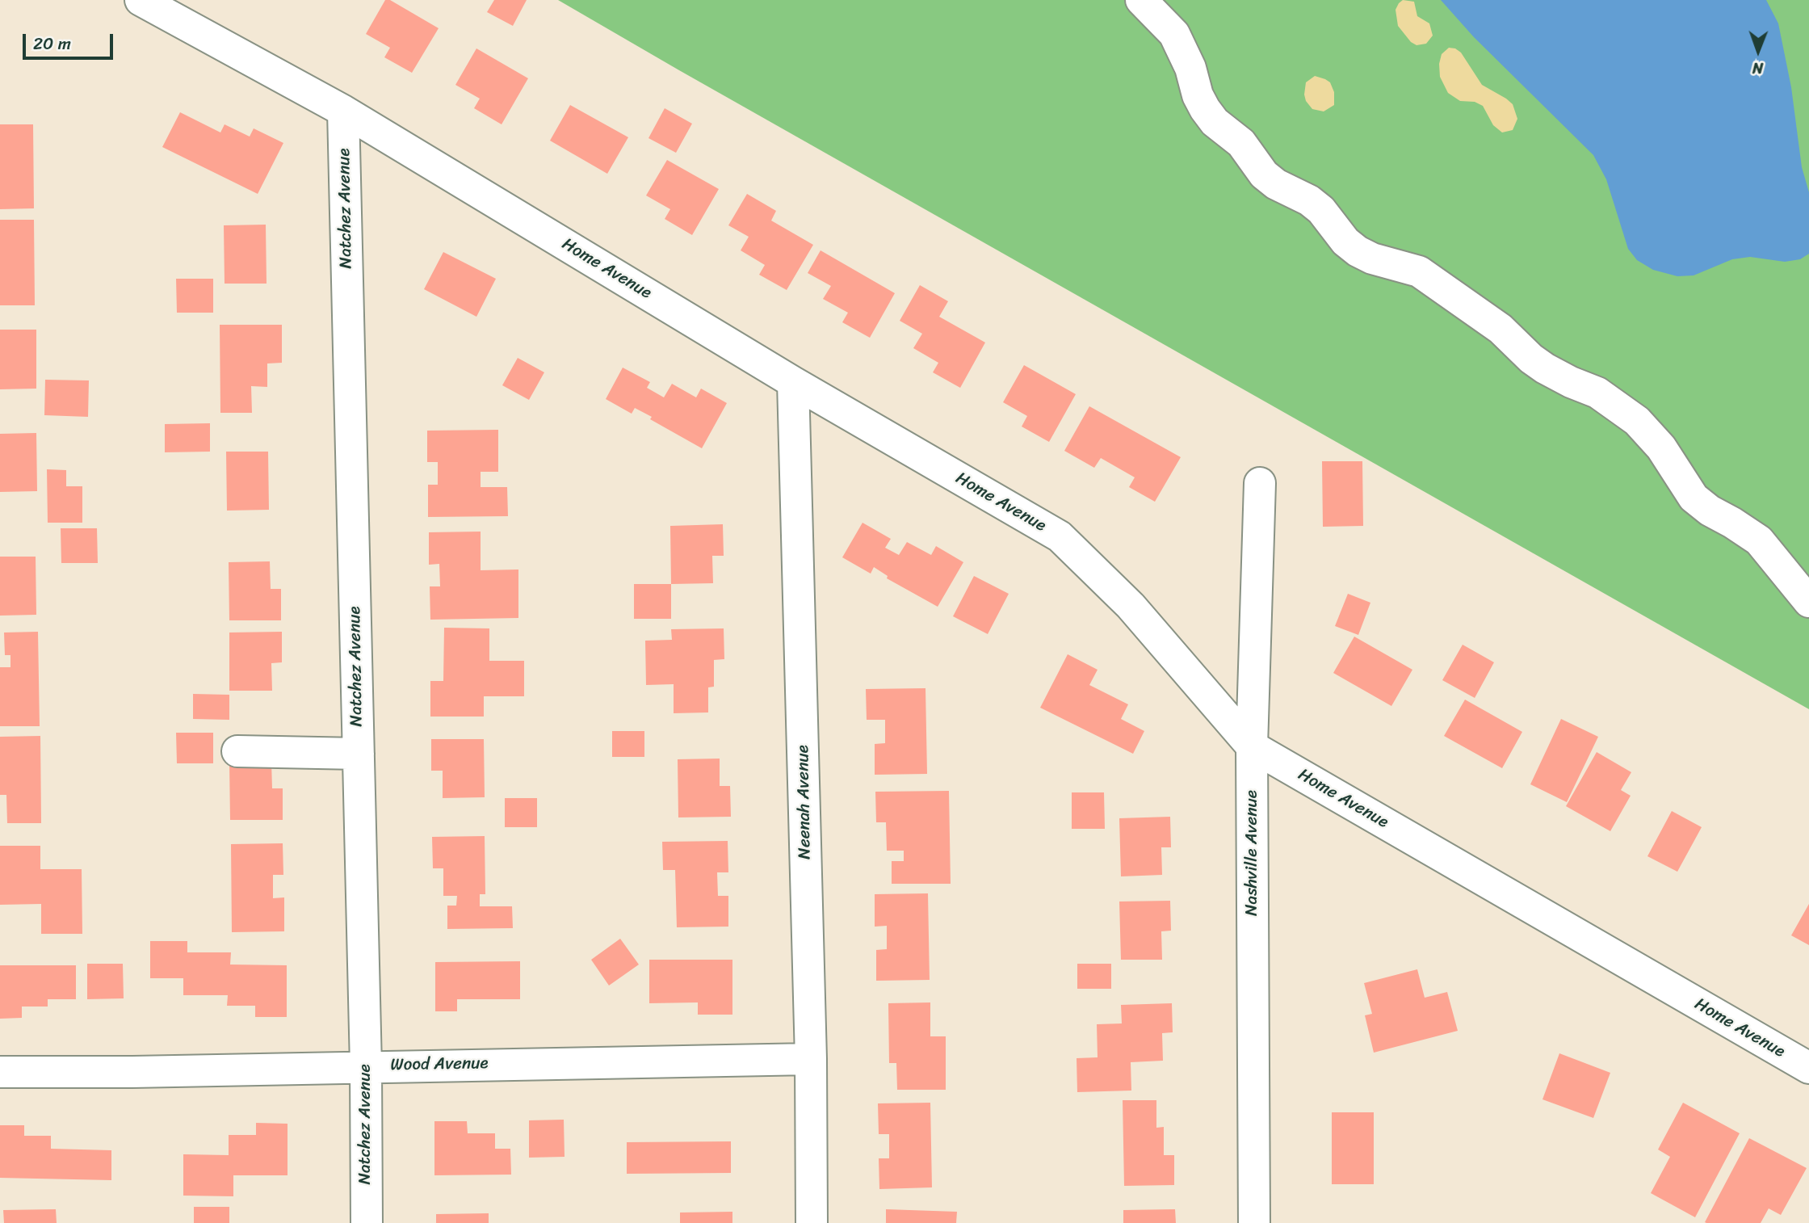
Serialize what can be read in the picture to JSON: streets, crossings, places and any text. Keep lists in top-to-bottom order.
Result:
{
  "streets": {
    "street": [
      "Natchez Avenue",
      "Home Avenue",
      "Neenah Avenue",
      "Nashville Avenue",
      "Wood Avenue"
    ]
  },
  "crossings": [
    ["Natchez Avenue", "Home Avenue"],
    ["Natchez Avenue", "Wood Avenue"],
    ["Home Avenue", "Neenah Avenue"],
    ["Home Avenue", "Nashville Avenue"],
    ["Neenah Avenue", "Wood Avenue"]
  ],
  "scale_bar": "20 m",
  "north": "bottom"
}
